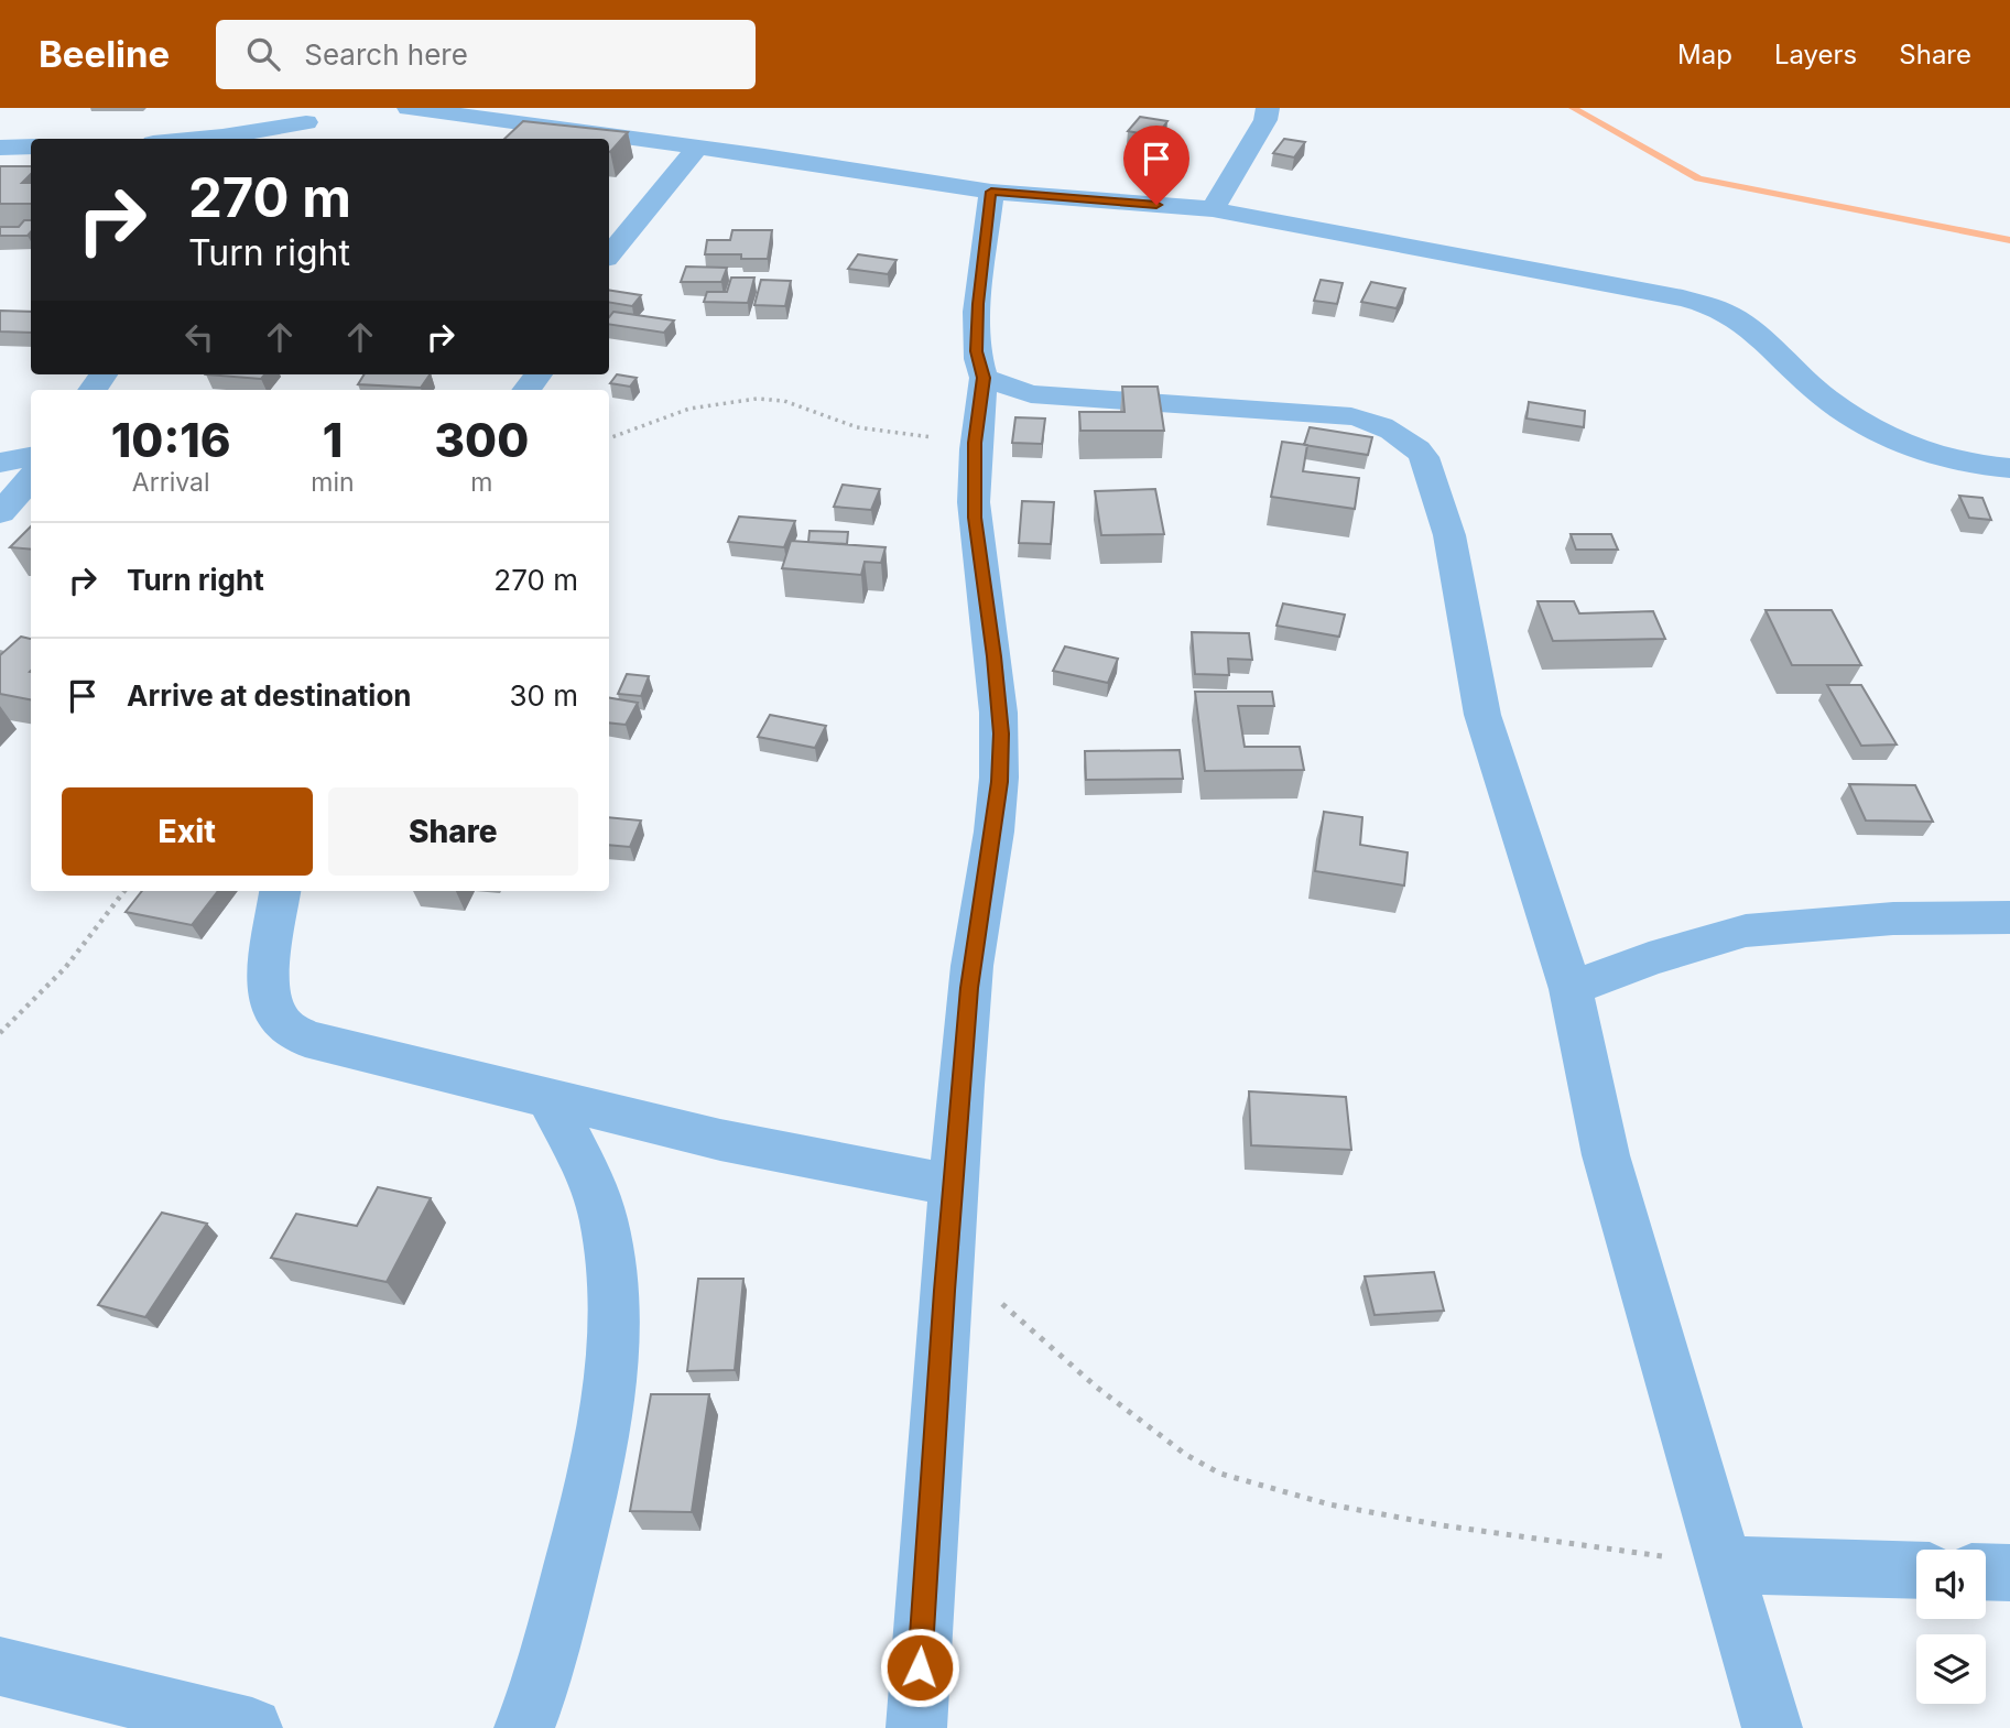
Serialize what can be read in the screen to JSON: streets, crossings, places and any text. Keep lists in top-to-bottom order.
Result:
{
  "page": {
    "header": "Beeline",
    "search": "Search here",
    "nav": ["Map", "Layers", "Share"],
    "turn": ["270 m", "Turn right"],
    "eta": [
      "10:16",
      "Arrival",
      "1",
      "min",
      "300",
      "m"
    ],
    "list": [
      {
        "name": "Turn right",
        "value": "270 m"
      },
      {
        "name": "Arrive at destination",
        "value": "30 m"
      }
    ],
    "buttons": ["Exit", "Share"]
  }
}
